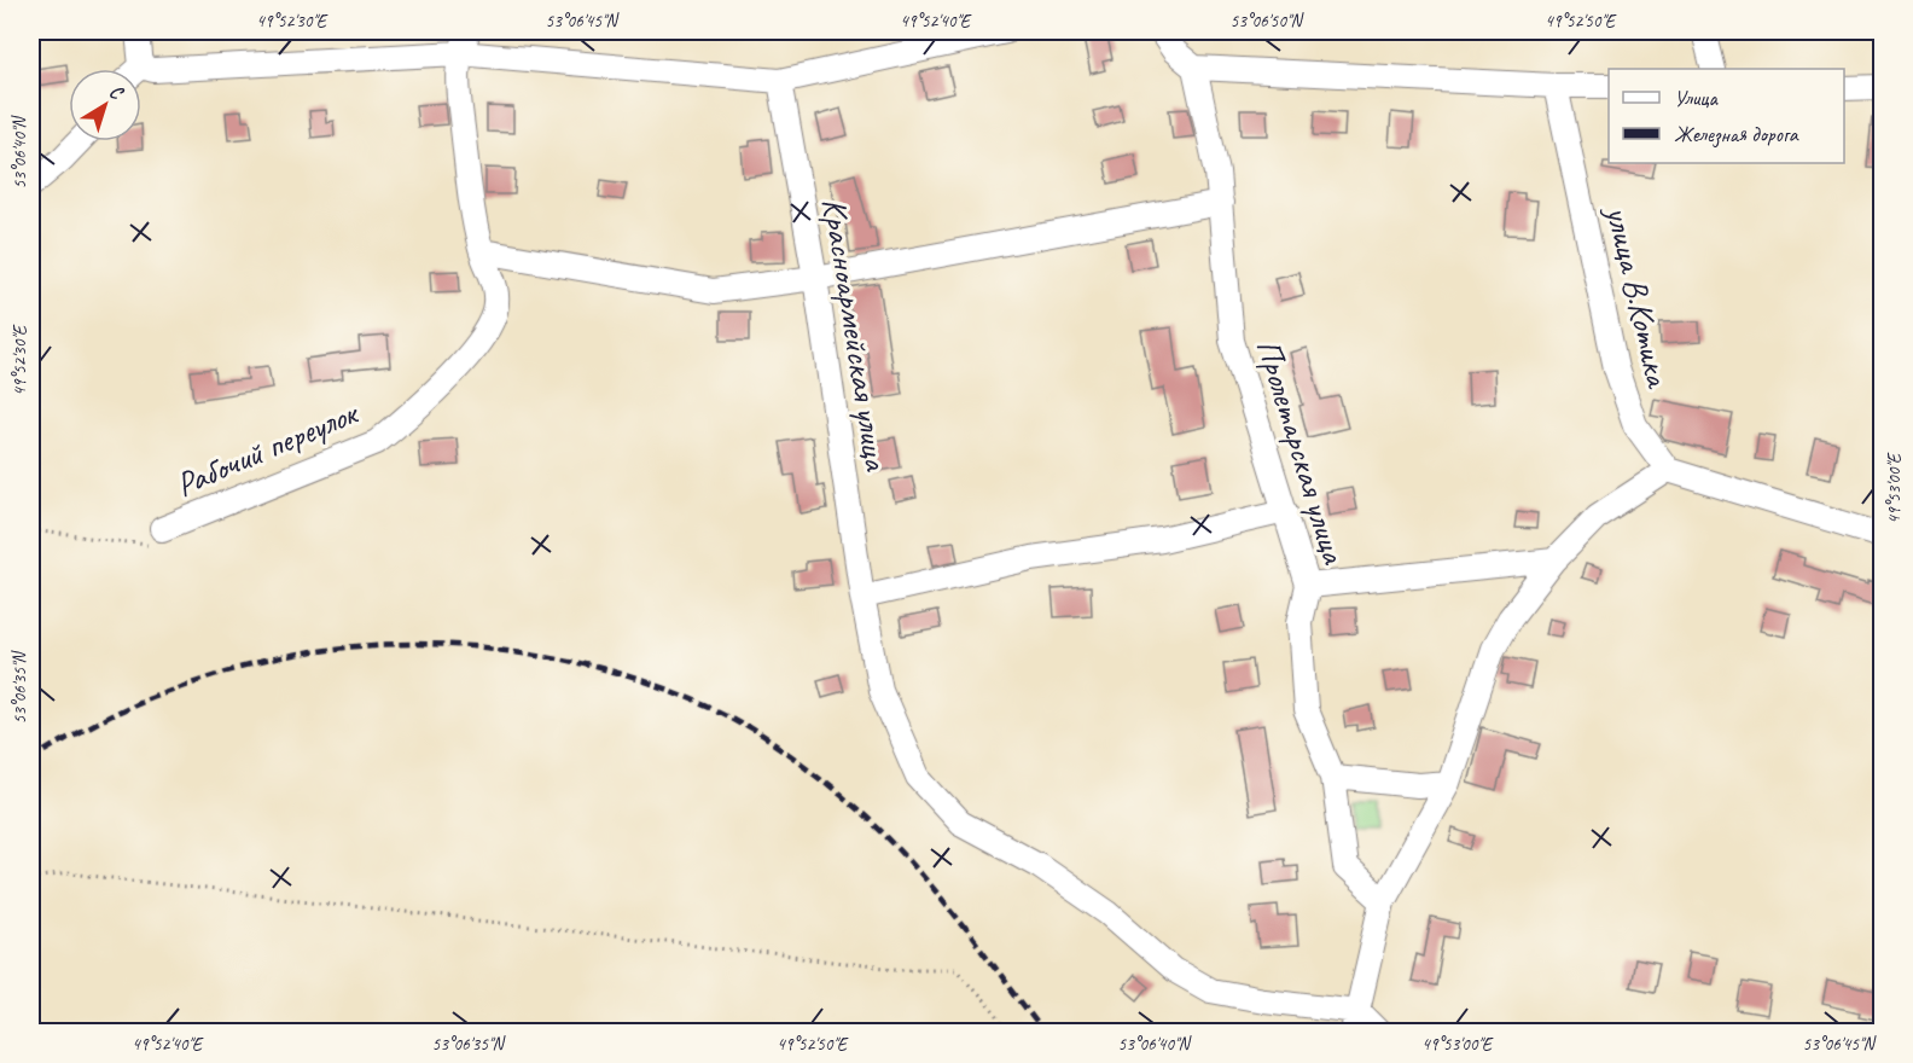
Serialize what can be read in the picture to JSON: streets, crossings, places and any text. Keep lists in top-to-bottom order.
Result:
{
  "streets": {
    "street": [
      "улица В.Котика",
      "Красноармейская улица",
      "Рабочий переулок",
      "Пролетарская улица"
    ]
  },
  "legend": ["Улица", "Железная дорога"],
  "north": "top right",
  "coordinates": [
    "49°52'30\"E",
    "53°06'45\"N",
    "49°52'40\"E",
    "53°06'50\"N",
    "49°52'50\"E",
    "53°06'40\"N",
    "49°53'00\"E",
    "53°06'35\"N"
  ]
}
